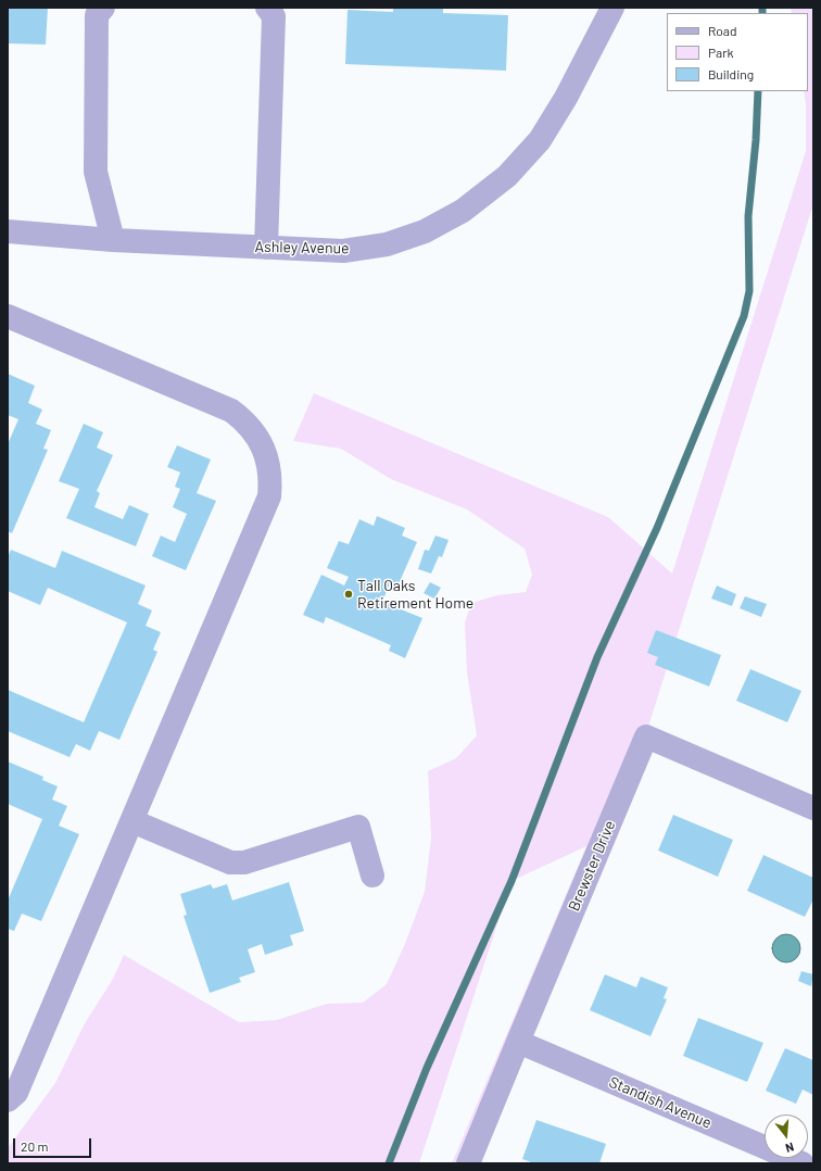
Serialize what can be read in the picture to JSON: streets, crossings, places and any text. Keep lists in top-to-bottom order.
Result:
{
  "streets": {
    "street": ["Ashley Avenue", "Brewster Drive", "Standish Avenue"]
  },
  "crossings": [
    ["Brewster Drive", "Standish Avenue"]
  ],
  "places": ["Tall Oaks Retirement Home"],
  "legend": ["Road", "Park", "Building"],
  "scale_bar": "20 m",
  "north": "bottom"
}
